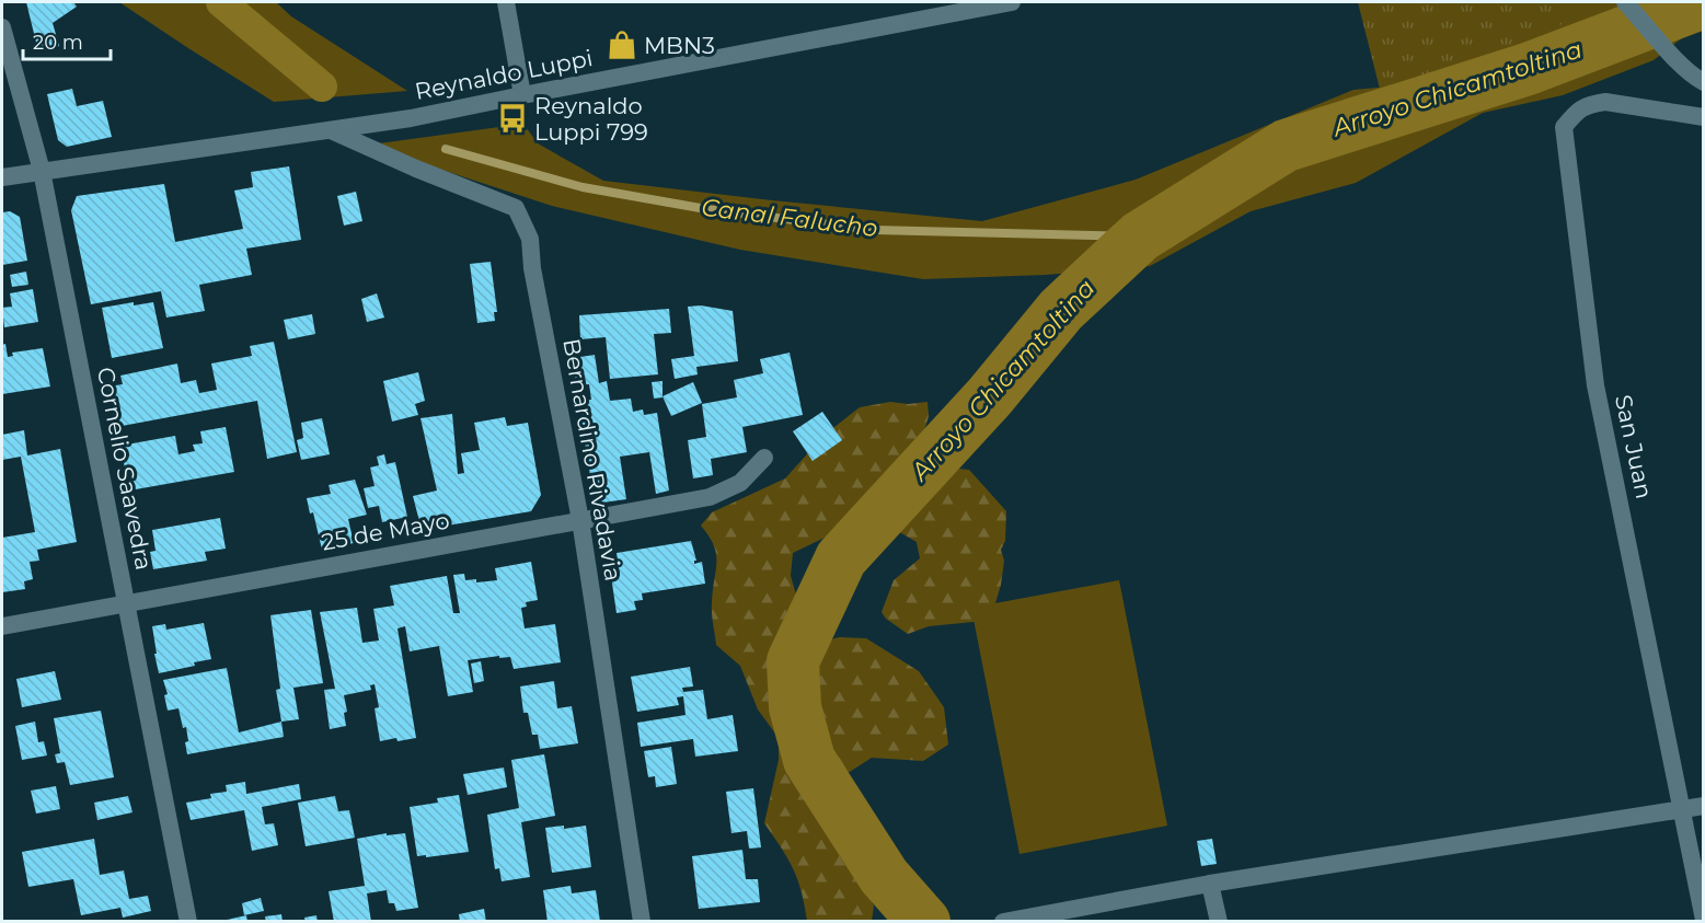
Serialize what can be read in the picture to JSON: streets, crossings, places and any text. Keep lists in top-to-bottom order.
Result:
{
  "streets": {
    "street": [
      "Reynaldo Luppi",
      "San Juan",
      "Bernardino Rivadavia",
      "Cornelio Saavedra",
      "25 de Mayo"
    ]
  },
  "crossings": [
    ["Reynaldo Luppi", "Bernardino Rivadavia"],
    ["Reynaldo Luppi", "Cornelio Saavedra"],
    ["Bernardino Rivadavia", "25 de Mayo"],
    ["Cornelio Saavedra", "25 de Mayo"]
  ],
  "water": ["Arroyo Chicamtoltina", "Canal Falucho"],
  "places": {
    "shop": ["MBN3"],
    "bus stop": ["Reynaldo Luppi 799"]
  },
  "scale_bar": "20 m"
}
